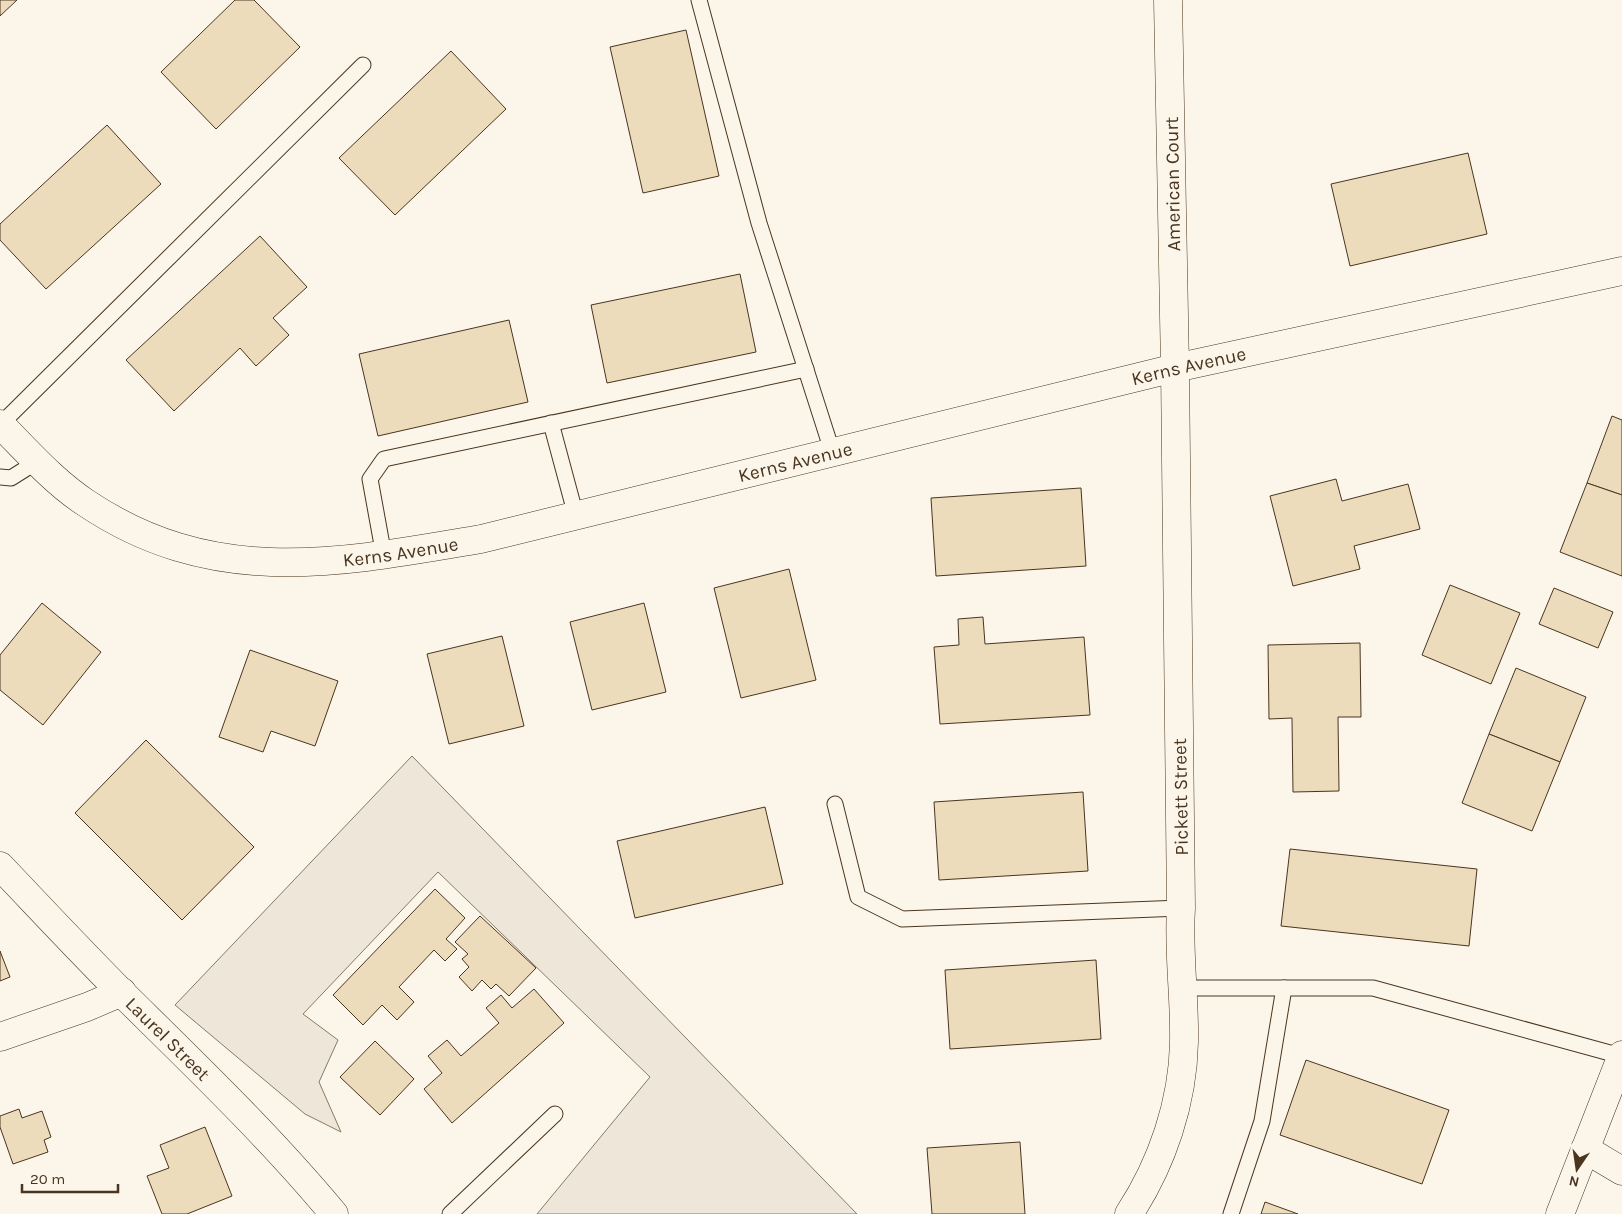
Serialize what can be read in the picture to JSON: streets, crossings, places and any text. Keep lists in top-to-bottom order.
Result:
{
  "streets": {
    "street": [
      "American Court",
      "Kerns Avenue",
      "Pickett Street",
      "Laurel Street"
    ]
  },
  "crossings": [
    ["American Court", "Kerns Avenue"],
    ["American Court", "Pickett Street"],
    ["Kerns Avenue", "Pickett Street"]
  ],
  "scale_bar": "20 m",
  "north": "bottom"
}
